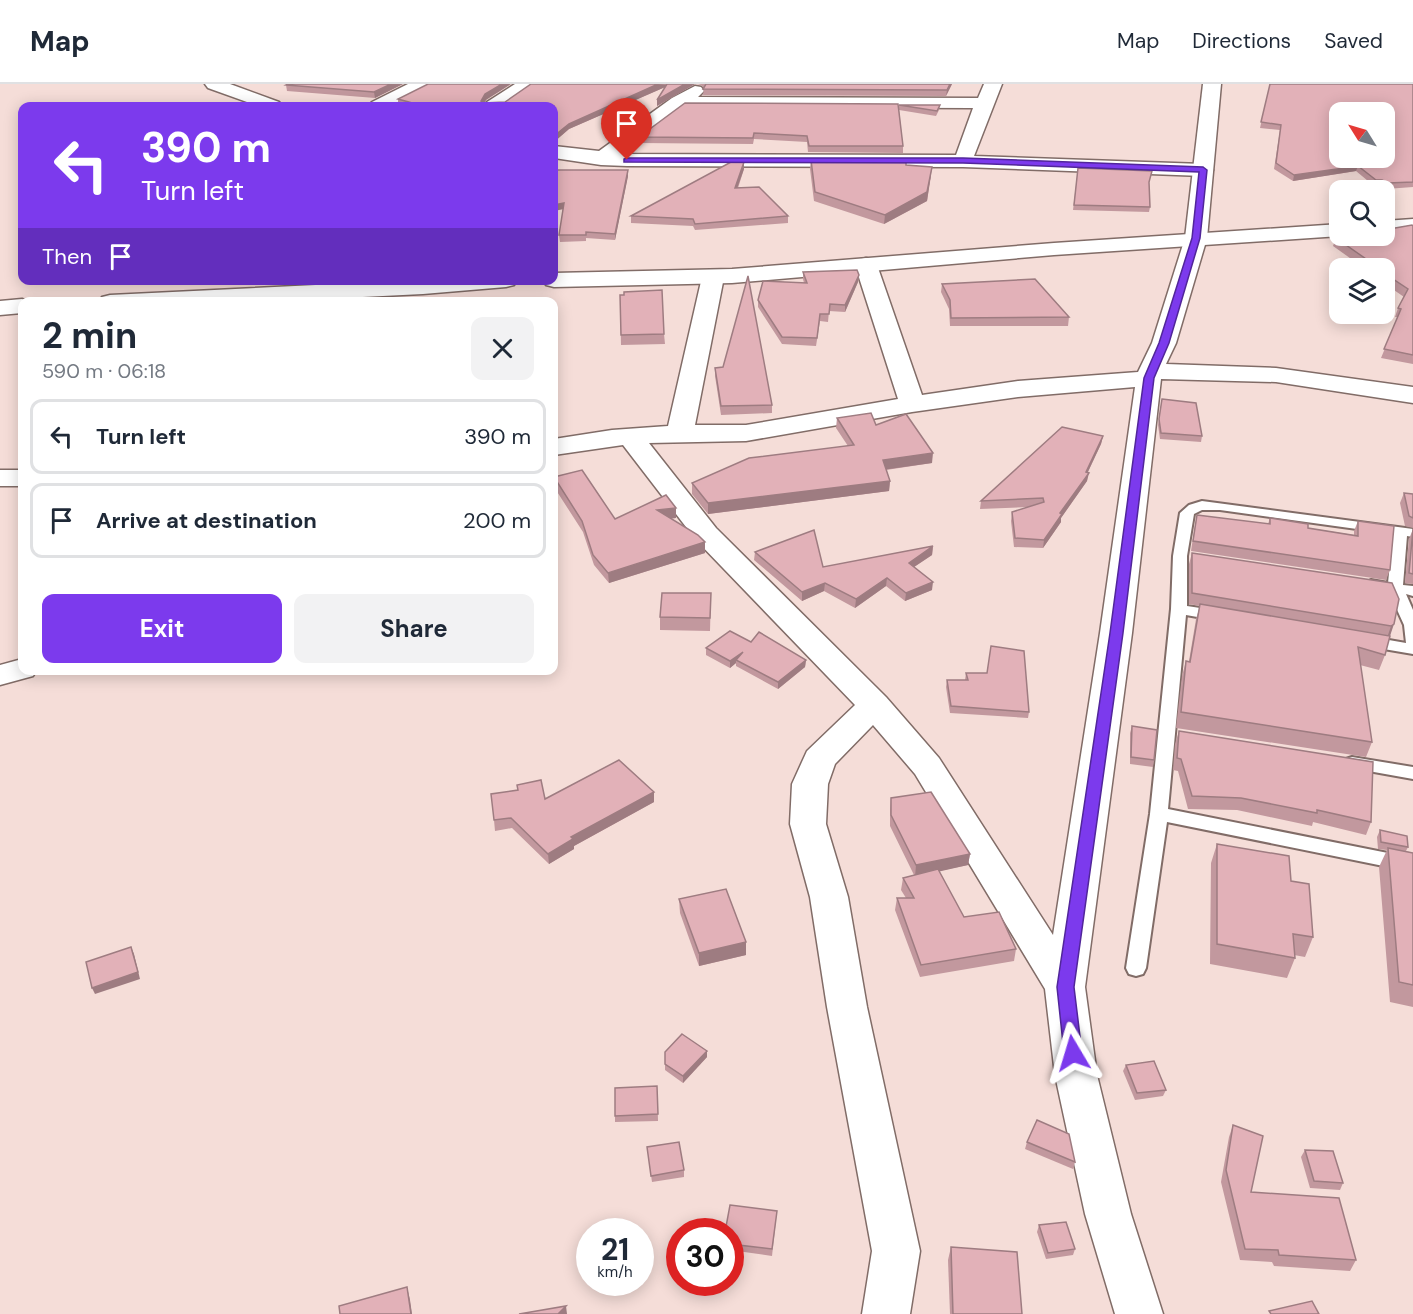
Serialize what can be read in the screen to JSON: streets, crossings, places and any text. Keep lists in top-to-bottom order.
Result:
{
  "north": "top left",
  "page": {
    "header": "Map",
    "nav": ["Map", "Directions", "Saved"],
    "turn": ["390 m", "Turn left"],
    "then": "Then",
    "heading": ["2 min", "590 m · 06:18"],
    "list": [
      {
        "name": "Turn left",
        "value": "390 m"
      },
      {
        "name": "Arrive at destination",
        "value": "200 m"
      }
    ],
    "buttons": ["Exit", "Share"],
    "speed": "21 km/h",
    "limit": "30"
  }
}
